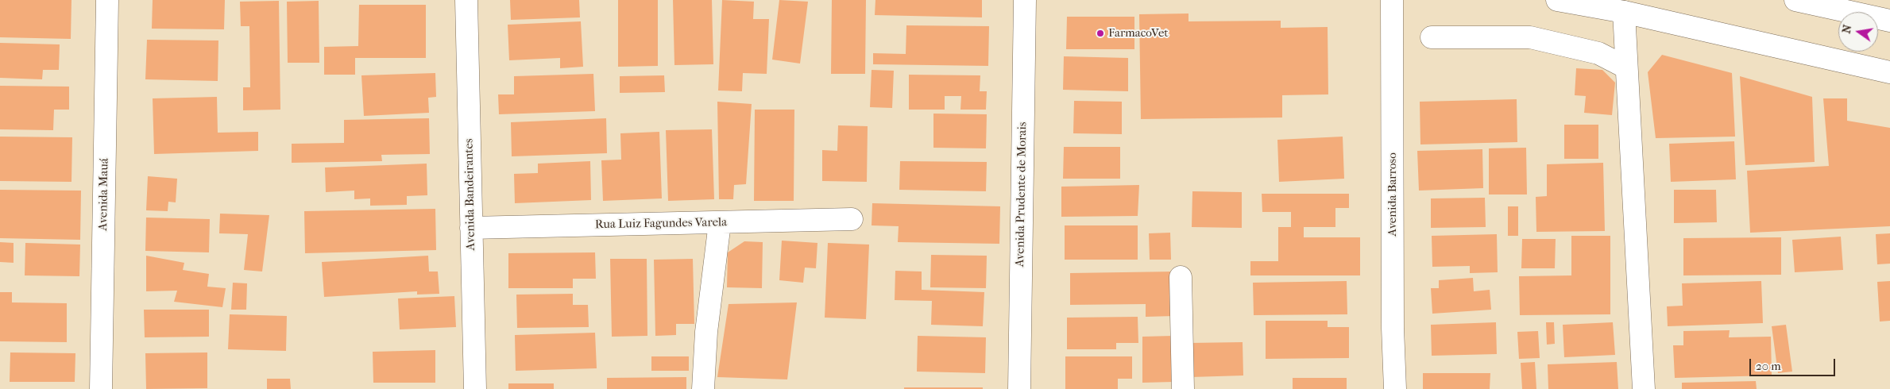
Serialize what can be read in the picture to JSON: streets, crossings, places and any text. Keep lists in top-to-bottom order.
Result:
{
  "streets": {
    "street": [
      "Avenida Mauá",
      "Avenida Bandeirantes",
      "Avenida Prudente de Morais",
      "Avenida Barroso",
      "Rua Luiz Fagundes Varela"
    ]
  },
  "crossings": [
    ["Avenida Bandeirantes", "Rua Luiz Fagundes Varela"]
  ],
  "places": ["FarmacoVet"],
  "scale_bar": "20 m",
  "north": "left"
}
